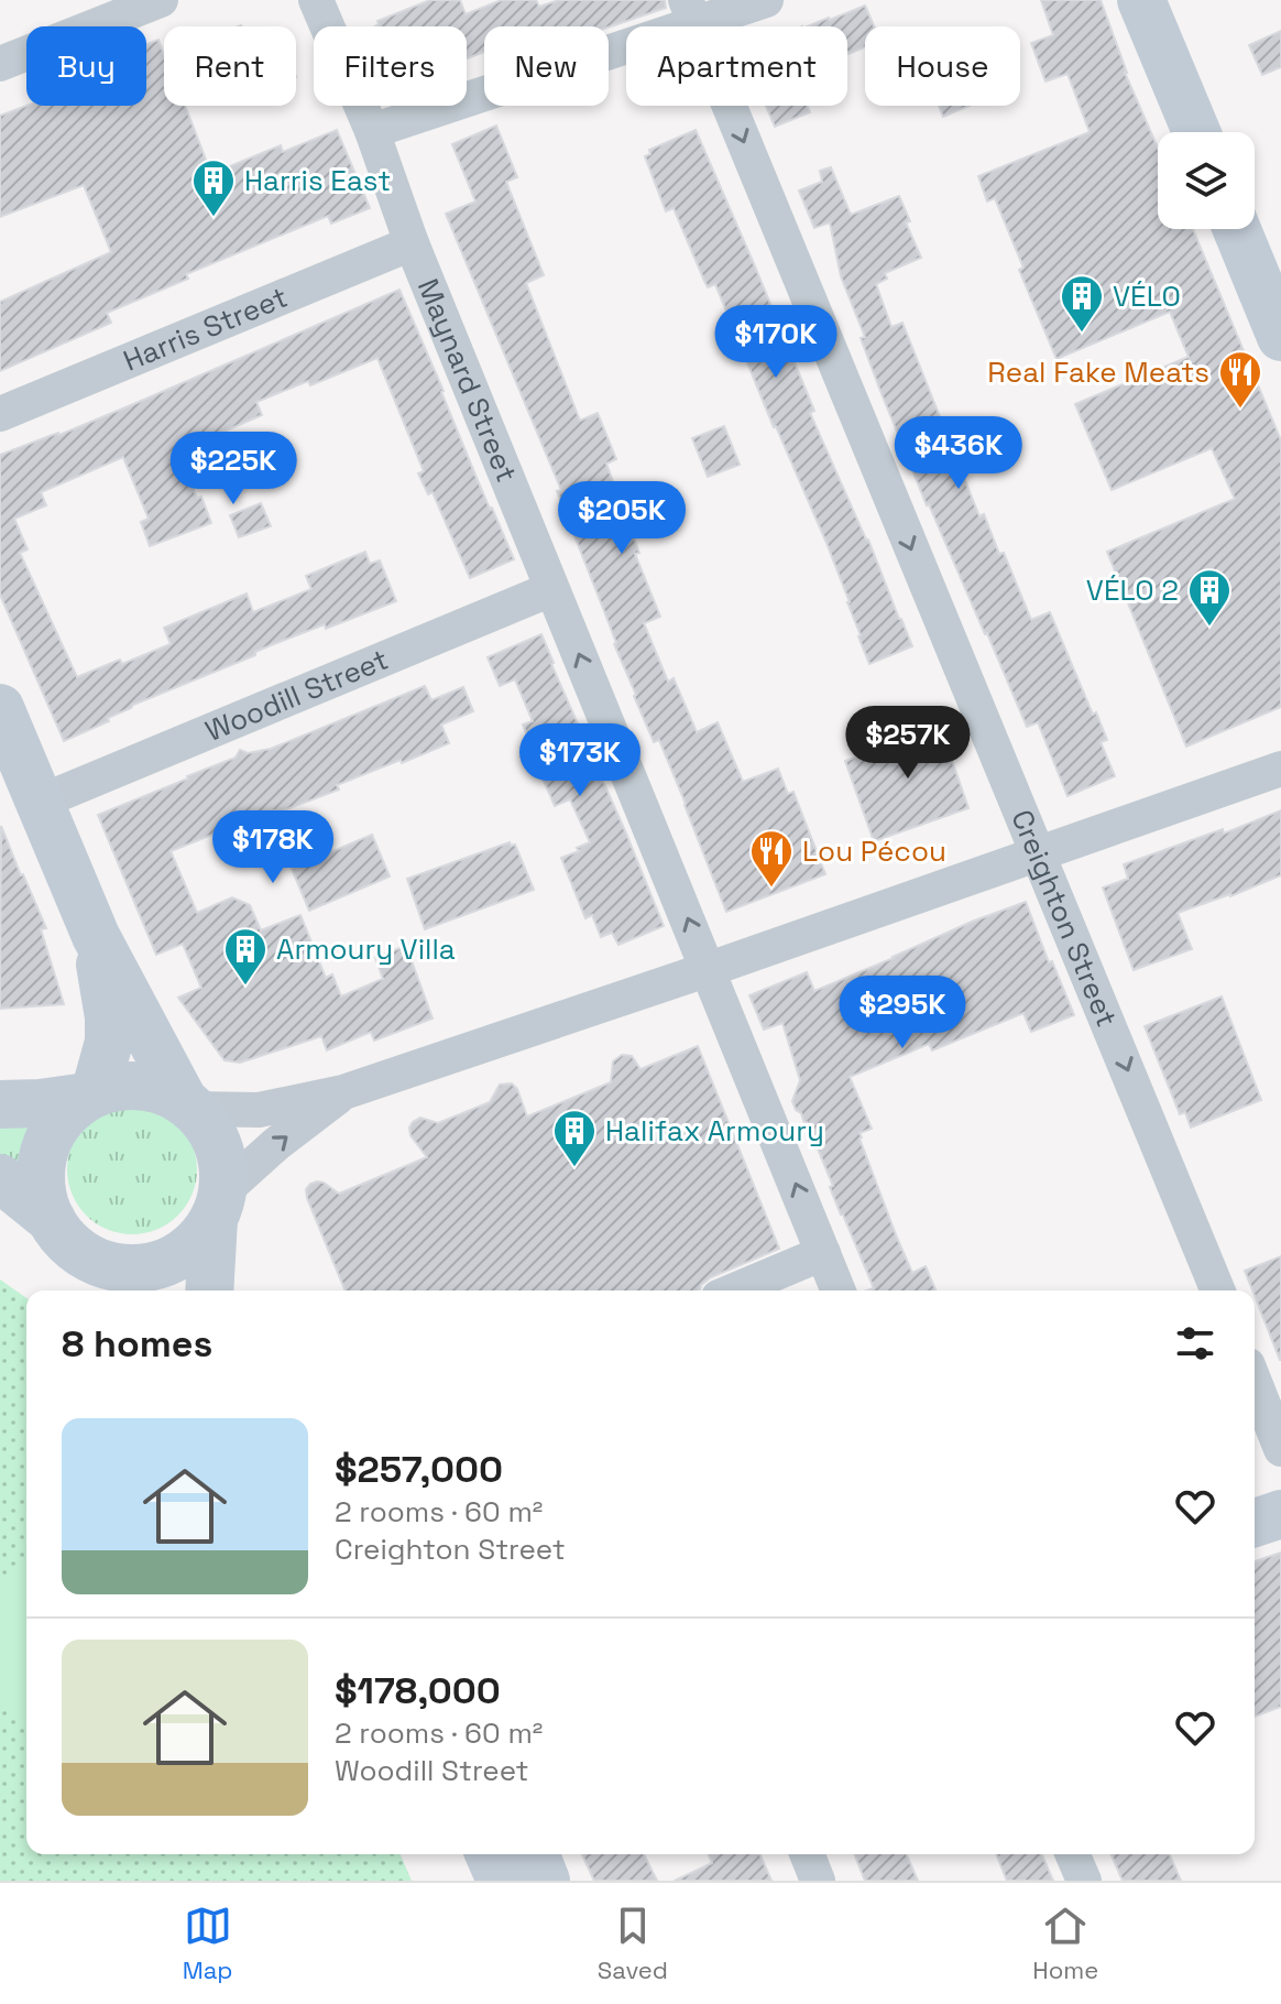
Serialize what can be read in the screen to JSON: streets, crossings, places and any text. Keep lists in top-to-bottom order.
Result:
{
  "streets": {
    "street": [
      "Harris Street",
      "Maynard Street",
      "Woodill Street",
      "Creighton Street"
    ]
  },
  "crossings": [
    ["Harris Street", "Maynard Street"],
    ["Maynard Street", "Woodill Street"]
  ],
  "one_way": ["Maynard Street", "Creighton Street"],
  "places": {
    "building": [
      "Harris East",
      "VÉLO",
      "VÉLO 2",
      "Armoury Villa",
      "Halifax Armoury"
    ],
    "restaurant": ["Real Fake Meats", "Lou Pécou"]
  },
  "page": {
    "chip": [
      "Buy",
      "Rent",
      "Filters",
      "New",
      "Apartment",
      "House"
    ],
    "price": [
      "$170K",
      "$436K",
      "$225K",
      "$205K",
      "$257K",
      "$173K",
      "$178K",
      "$295K"
    ],
    "heading": "8 homes",
    "list": [
      {
        "name": "$257,000",
        "note": "2 rooms · 60 m² · Creighton Street"
      },
      {
        "name": "$178,000",
        "note": "2 rooms · 60 m² · Woodill Street"
      }
    ],
    "tabs": ["Map", "Saved", "Home"]
  }
}
